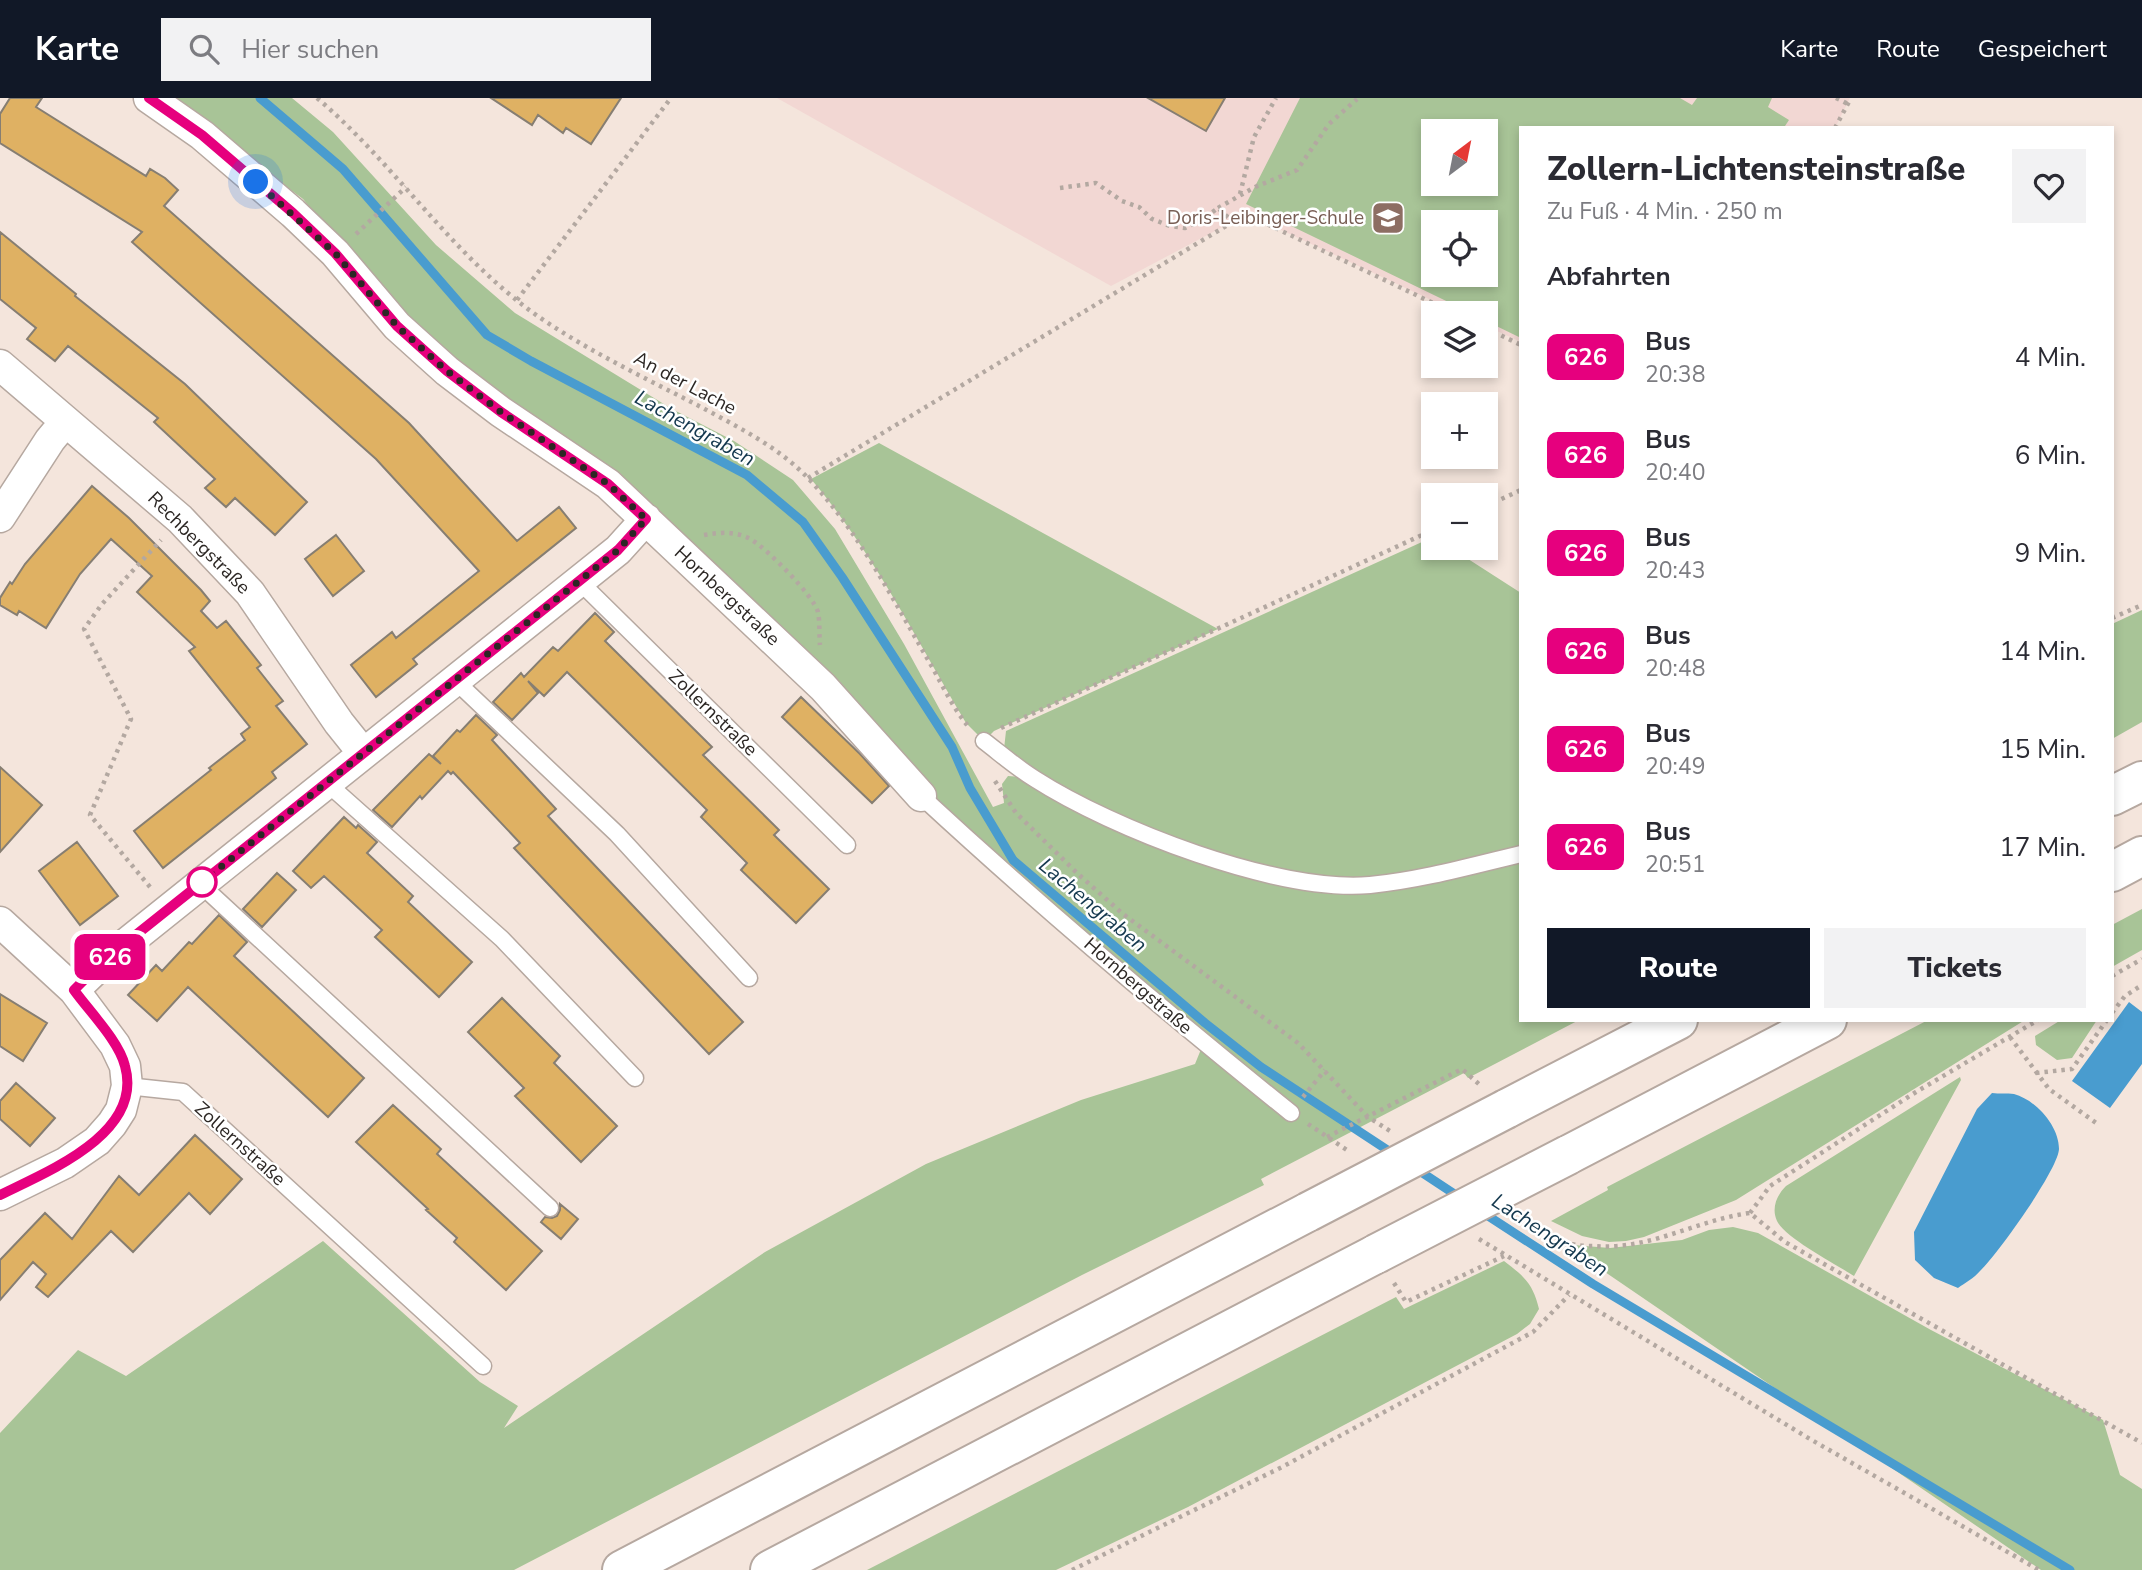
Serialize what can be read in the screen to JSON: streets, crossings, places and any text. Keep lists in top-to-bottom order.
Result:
{
  "streets": {
    "street": ["Rechbergstraße", "Hornbergstraße"],
    "lane": ["Zollernstraße"],
    "path": ["An der Lache"]
  },
  "water": ["Lachengraben"],
  "places": {
    "school or university": ["Doris-Leibinger-Schule"]
  },
  "lines": ["bus line 626"],
  "north": "top right",
  "page": {
    "header": "Karte",
    "search": "Hier suchen",
    "nav": ["Karte", "Route", "Gespeichert"],
    "on_map": "626",
    "map_buttons": ["+", "−"],
    "heading": [
      ["Zollern-Lichtensteinstraße", "Zu Fuß · 4 Min. · 250 m"],
      "Abfahrten"
    ],
    "list": [
      {
        "mark": "626",
        "name": "Bus",
        "note": "20:38",
        "value": "4 Min."
      },
      {
        "mark": "626",
        "name": "Bus",
        "note": "20:40",
        "value": "6 Min."
      },
      {
        "mark": "626",
        "name": "Bus",
        "note": "20:43",
        "value": "9 Min."
      },
      {
        "mark": "626",
        "name": "Bus",
        "note": "20:48",
        "value": "14 Min."
      },
      {
        "mark": "626",
        "name": "Bus",
        "note": "20:49",
        "value": "15 Min."
      },
      {
        "mark": "626",
        "name": "Bus",
        "note": "20:51",
        "value": "17 Min."
      }
    ],
    "buttons": ["Route", "Tickets"]
  }
}
